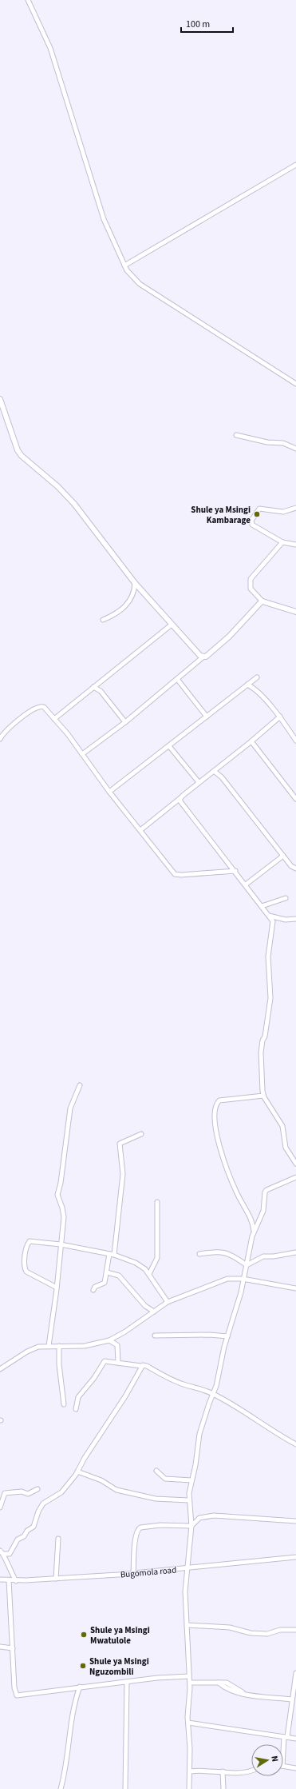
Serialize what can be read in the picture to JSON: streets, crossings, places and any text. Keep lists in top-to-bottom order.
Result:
{
  "streets": {
    "street": ["Bugomola road"]
  },
  "places": ["Shule ya Msingi Kambarage", "Shule ya Msingi Mwatulole", "Shule ya Msingi Nguzombili"],
  "scale_bar": "100 m",
  "north": "right"
}
